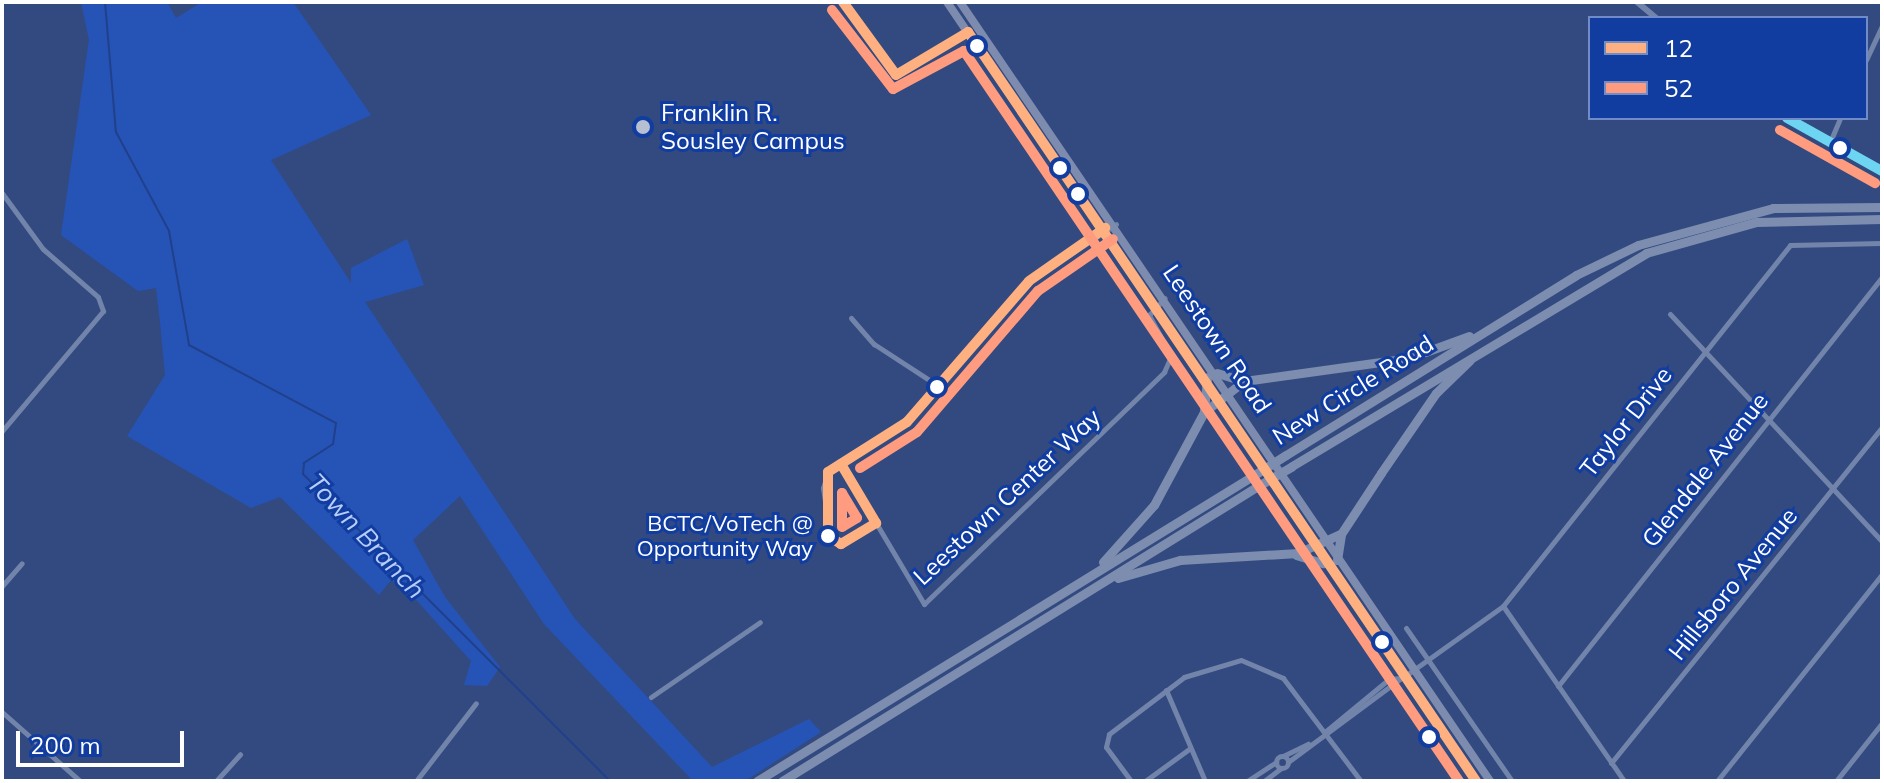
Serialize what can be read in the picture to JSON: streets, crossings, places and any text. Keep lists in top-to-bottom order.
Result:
{
  "streets": {
    "highway": ["New Circle Road"],
    "main road": ["Leestown Road"],
    "street": [
      "Taylor Drive",
      "Glendale Avenue",
      "Leestown Center Way",
      "Hillsboro Avenue"
    ]
  },
  "crossings": [
    ["Leestown Road", "Taylor Drive"],
    ["Leestown Road", "Leestown Center Way"]
  ],
  "water": ["Town Branch"],
  "places": ["Franklin R. Sousley Campus", "BCTC/VoTech @ Opportunity Way"],
  "lines": ["transit line 12", "transit line 52"],
  "legend": ["12", "52"],
  "scale_bar": "200 m"
}
